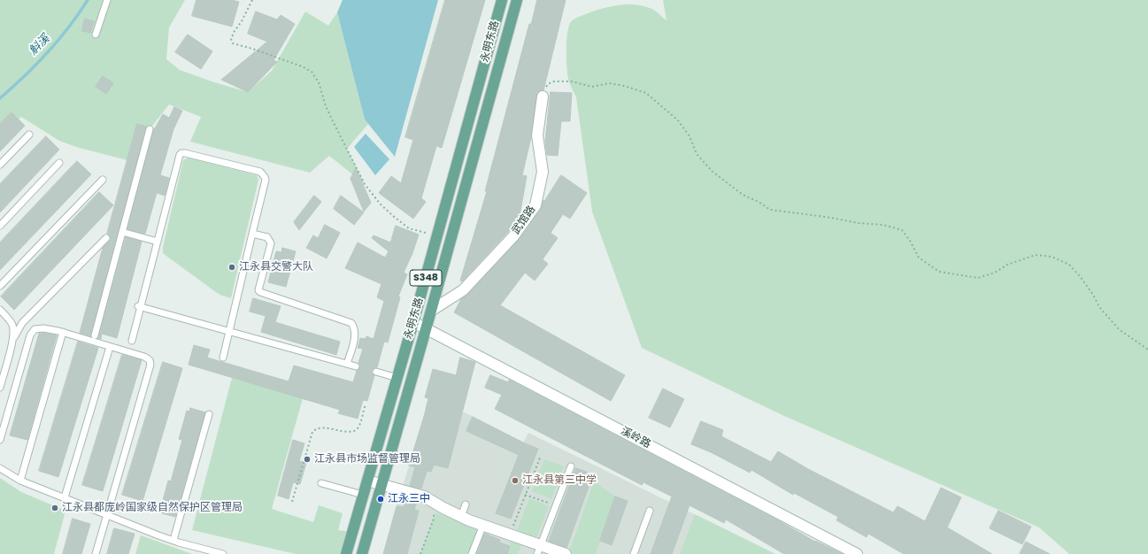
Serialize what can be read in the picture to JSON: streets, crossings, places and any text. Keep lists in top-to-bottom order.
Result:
{
  "streets": {
    "main road": ["永明东路", "S348"],
    "street": ["武馆路", "溪岭路"]
  },
  "crossings": [
    ["永明东路", "武馆路"],
    ["永明东路", "溪岭路"]
  ],
  "water": ["斛溪"],
  "places": [
    "江永县交警大队",
    "江永县市场监督管理局",
    "江永县第三中学",
    "江永三中",
    "江永县都庞岭国家级自然保护区管理局"
  ]
}
